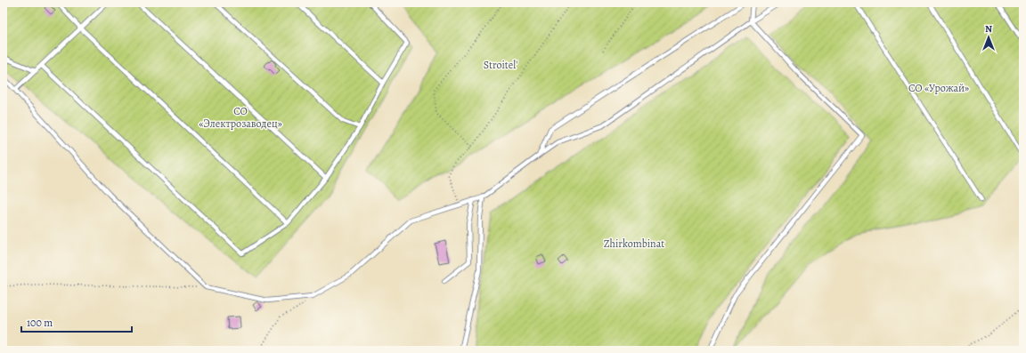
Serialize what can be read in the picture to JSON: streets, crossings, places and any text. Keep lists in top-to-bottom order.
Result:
{
  "parks": [
    "Stroitel'",
    "СО «Урожай»",
    "СО «Электрозаводец»",
    "Zhirkombinat"
  ],
  "scale_bar": "100 m",
  "north": "top"
}
